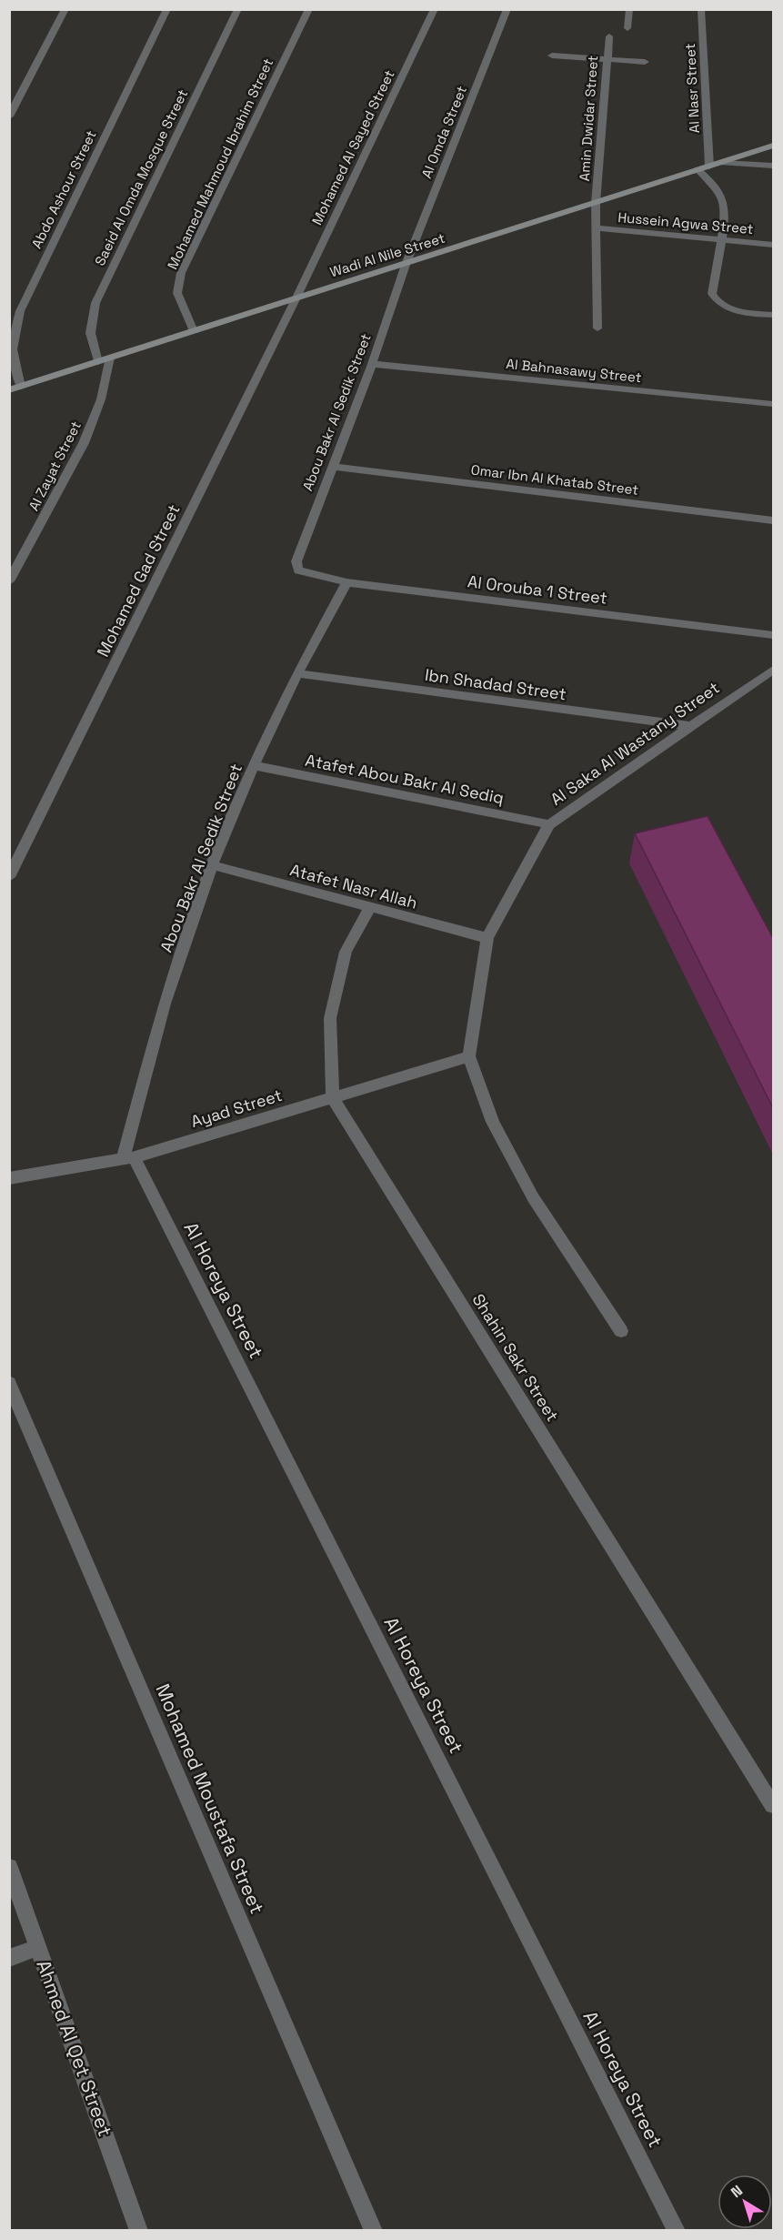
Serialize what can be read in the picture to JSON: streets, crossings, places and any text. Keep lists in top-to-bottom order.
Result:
{
  "streets": {
    "street": [
      "Al Nasr Street",
      "Amin Dwidar Street",
      "Al Omda Street",
      "Mohamed Al Sayed Street",
      "Mohamed Mahmoud Ibrahim Street",
      "Saeid Al Omda Mosque Street",
      "Abdo Ashour Street",
      "Hussein Agwa Street",
      "Wadi Al Nile Street",
      "Al Bahnasawy Street",
      "Abou Bakr Al Sedik Street",
      "Al Zayat Street",
      "Omar Ibn Al Khatab Street",
      "Mohamed Gad Street",
      "Al Orouba 1 Street",
      "Ibn Shadad Street",
      "Al Saka Al Wastany Street",
      "Atafet Abou Bakr Al Sediq",
      "Atafet Nasr Allah",
      "Ayad Street",
      "Al Horeya Street",
      "Shahin Sakr Street",
      "Mohamed Moustafa Street",
      "Ahmed Al Qet Street"
    ]
  },
  "crossings": [
    ["Al Nasr Street", "Wadi Al Nile Street"],
    ["Amin Dwidar Street", "Hussein Agwa Street"],
    ["Amin Dwidar Street", "Wadi Al Nile Street"],
    ["Al Omda Street", "Wadi Al Nile Street"],
    ["Al Omda Street", "Abou Bakr Al Sedik Street"],
    ["Mohamed Al Sayed Street", "Wadi Al Nile Street"],
    ["Mohamed Al Sayed Street", "Mohamed Gad Street"],
    ["Mohamed Mahmoud Ibrahim Street", "Wadi Al Nile Street"],
    ["Saeid Al Omda Mosque Street", "Wadi Al Nile Street"],
    ["Abdo Ashour Street", "Wadi Al Nile Street"],
    ["Wadi Al Nile Street", "Abou Bakr Al Sedik Street"],
    ["Wadi Al Nile Street", "Al Zayat Street"],
    ["Wadi Al Nile Street", "Mohamed Gad Street"],
    ["Al Bahnasawy Street", "Abou Bakr Al Sedik Street"],
    ["Abou Bakr Al Sedik Street", "Omar Ibn Al Khatab Street"],
    ["Abou Bakr Al Sedik Street", "Al Orouba 1 Street"],
    ["Abou Bakr Al Sedik Street", "Ibn Shadad Street"],
    ["Abou Bakr Al Sedik Street", "Atafet Abou Bakr Al Sediq"],
    ["Abou Bakr Al Sedik Street", "Atafet Nasr Allah"],
    ["Abou Bakr Al Sedik Street", "Ayad Street"],
    ["Abou Bakr Al Sedik Street", "Al Horeya Street"],
    ["Ibn Shadad Street", "Al Saka Al Wastany Street"],
    ["Al Saka Al Wastany Street", "Atafet Abou Bakr Al Sediq"],
    ["Al Saka Al Wastany Street", "Atafet Nasr Allah"],
    ["Al Saka Al Wastany Street", "Ayad Street"],
    ["Atafet Nasr Allah", "Shahin Sakr Street"],
    ["Ayad Street", "Al Horeya Street"],
    ["Ayad Street", "Shahin Sakr Street"]
  ],
  "north": "top left"
}
